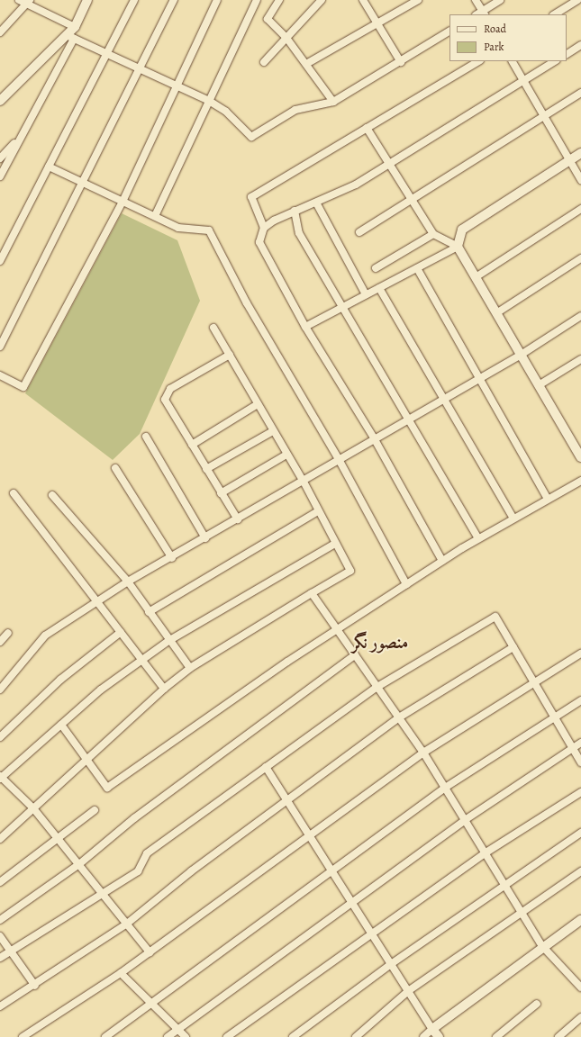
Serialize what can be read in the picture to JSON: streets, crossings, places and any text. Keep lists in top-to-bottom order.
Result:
{
  "districts": ["منصور نگر"],
  "legend": ["Road", "Park"]
}
